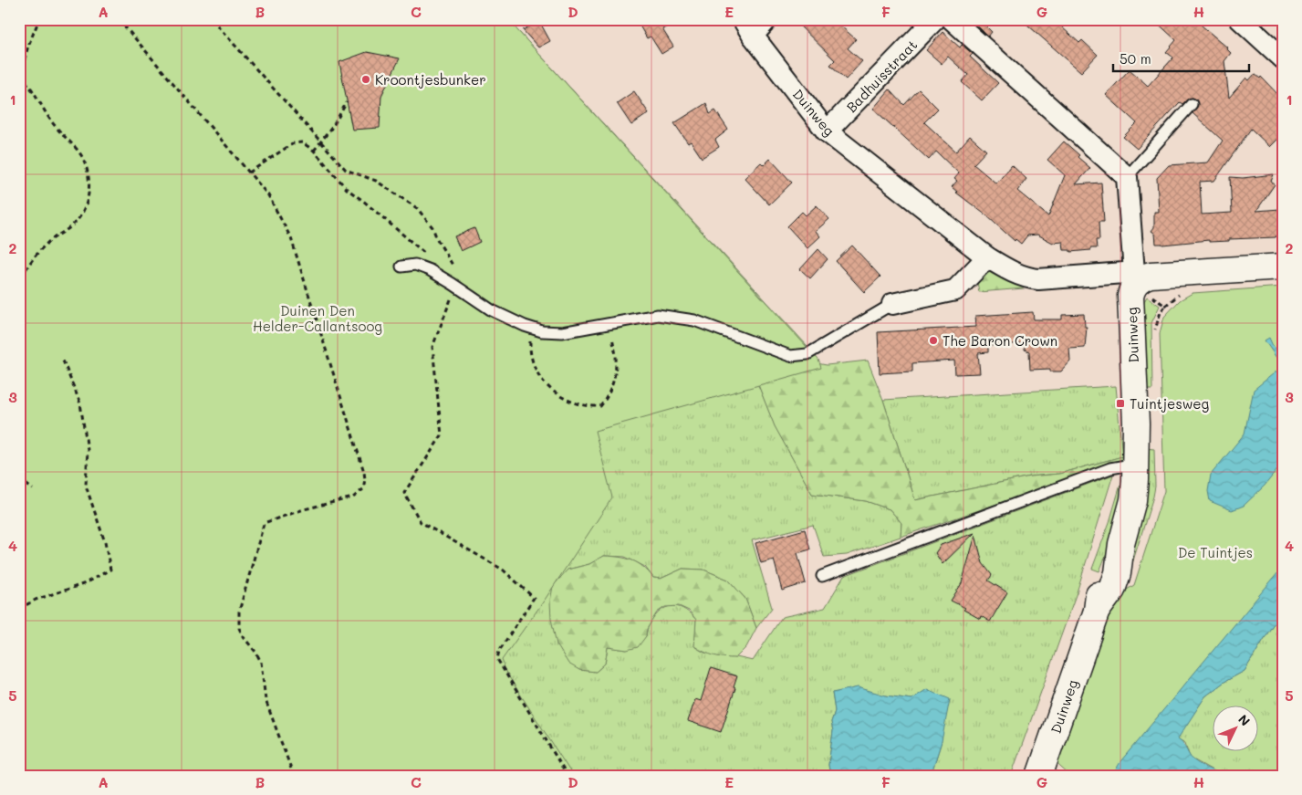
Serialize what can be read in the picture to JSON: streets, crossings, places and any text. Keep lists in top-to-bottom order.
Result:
{
  "streets": {
    "street": ["Badhuisstraat", "Duinweg"]
  },
  "crossings": [
    ["Badhuisstraat", "Duinweg"]
  ],
  "parks": ["Duinen Den Helder-Callantsoog", "De Tuintjes"],
  "places": {
    "other": ["Kroontjesbunker", "The Baron Crown"],
    "transit": ["Tuintjesweg"]
  },
  "scale_bar": "50 m",
  "north": "top right",
  "grid": {
    "columns": [
      "A",
      "B",
      "C",
      "D",
      "E",
      "F",
      "G",
      "H"
    ],
    "rows": [
      "1",
      "2",
      "3",
      "4",
      "5"
    ]
  }
}
